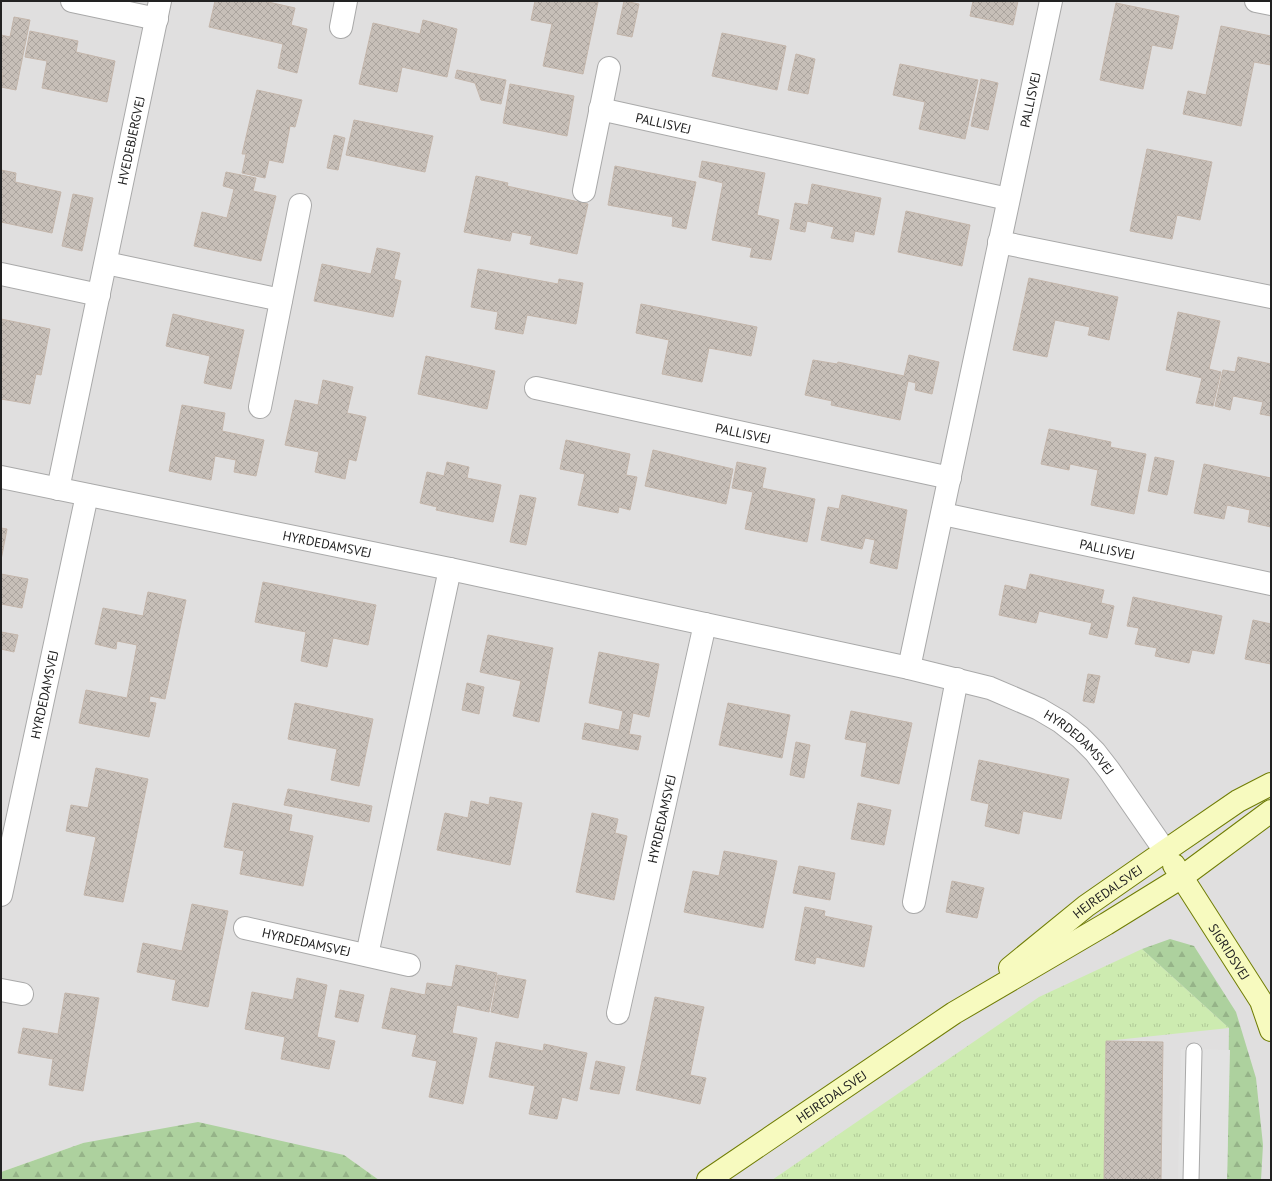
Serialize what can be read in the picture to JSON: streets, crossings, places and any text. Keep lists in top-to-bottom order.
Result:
{
  "streets": {
    "street": [
      "PALLISVEJ",
      "HVEDEBJERGVEJ",
      "HYRDEDAMSVEJ",
      "HEJREDALSVEJ",
      "SIGRIDSVEJ"
    ]
  },
  "crossings": [
    ["PALLISVEJ", "HYRDEDAMSVEJ"],
    ["HVEDEBJERGVEJ", "HYRDEDAMSVEJ"],
    ["HYRDEDAMSVEJ", "HEJREDALSVEJ"],
    ["HYRDEDAMSVEJ", "SIGRIDSVEJ"],
    ["HEJREDALSVEJ", "SIGRIDSVEJ"]
  ]
}
